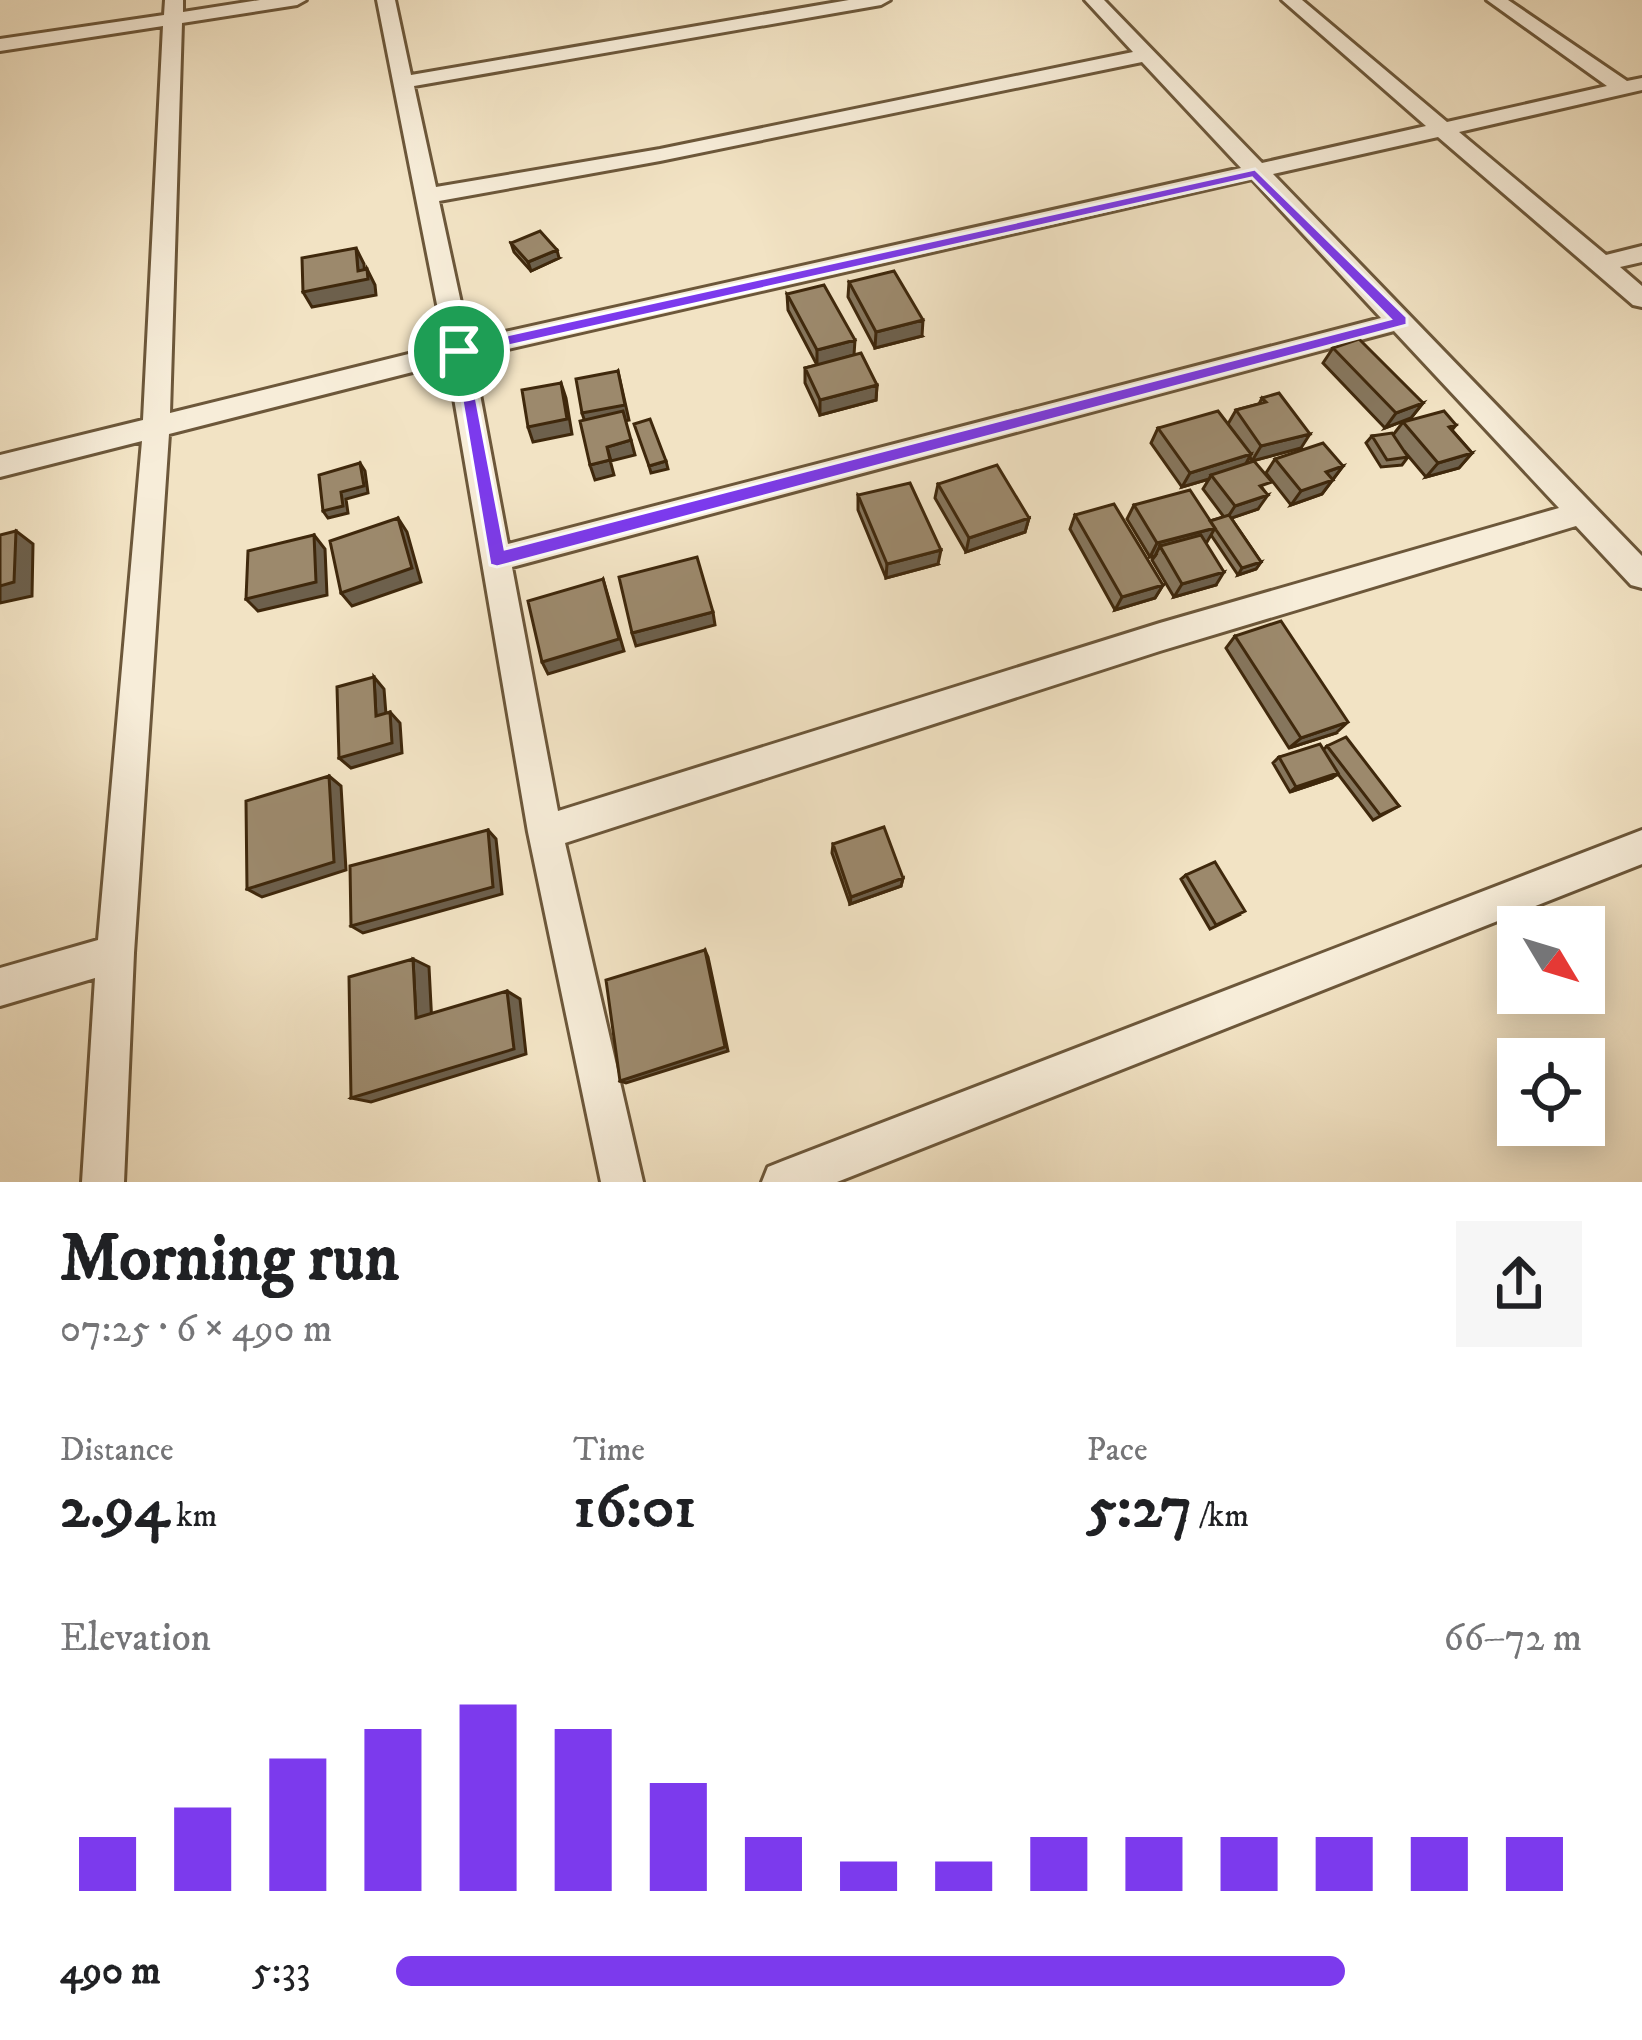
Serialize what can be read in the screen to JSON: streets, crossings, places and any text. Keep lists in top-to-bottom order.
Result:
{
  "north": "bottom right",
  "page": {
    "heading": ["Morning run", "07:25 · 6 × 490 m"],
    "stats": [
      ["Distance", "2.94 km"],
      ["Time", "16:01"],
      ["Pace", "5:27 /km"]
    ],
    "chart": ["Elevation", "66–72 m"],
    "list": [
      {
        "name": "490 m",
        "note": "5:33"
      }
    ]
  }
}
